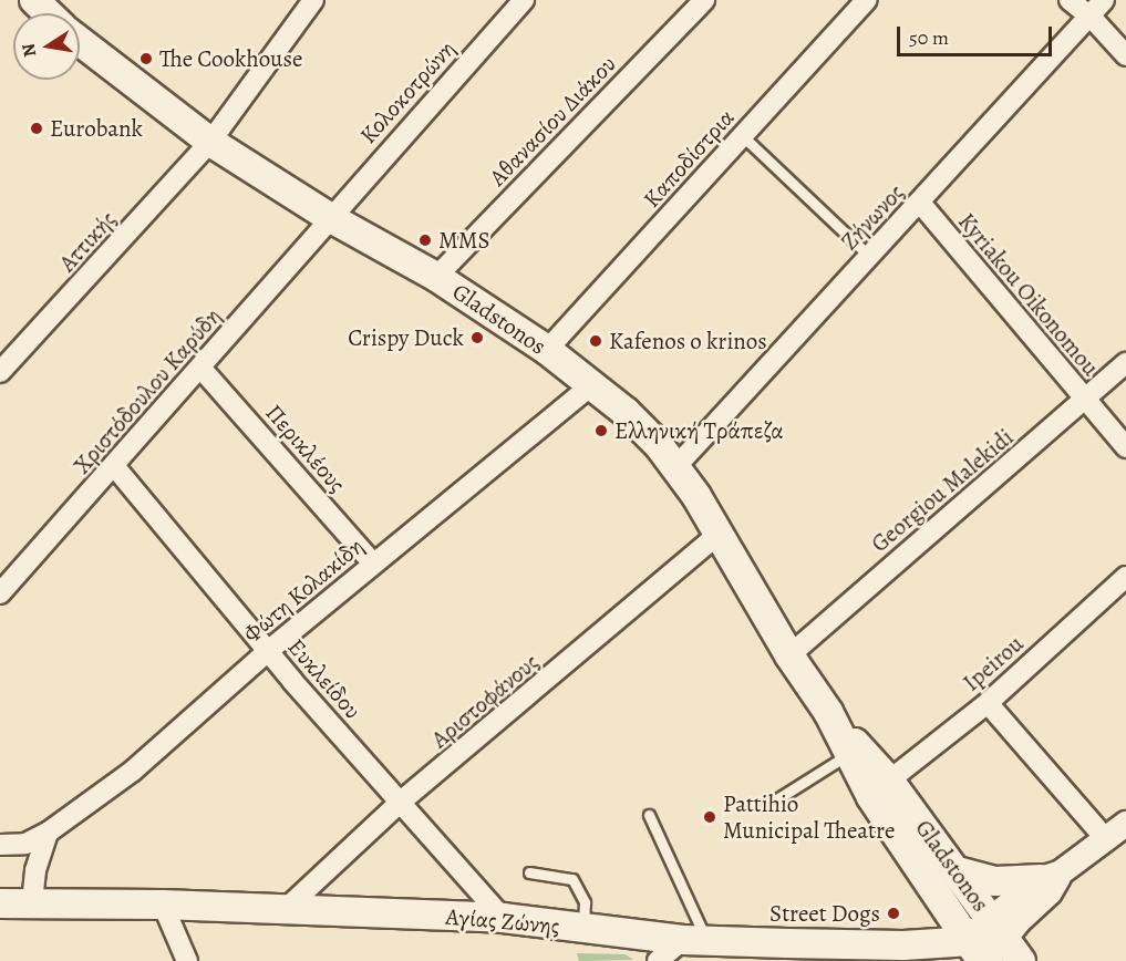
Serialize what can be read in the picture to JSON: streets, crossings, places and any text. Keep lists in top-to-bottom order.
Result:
{
  "streets": {
    "main road": ["Gladstonos", "Αγίας Ζώνης"],
    "street": [
      "Κολοκοτρώνη",
      "Αθανασίου Διάκου",
      "Καποδίστρια",
      "Ζήνωνος",
      "Αττικής",
      "Kyriakou Oikonomou",
      "Χριστόδουλου Καρύδη",
      "Περικλέους",
      "Georgiou Malekidi",
      "Φώτη Κολακίδη",
      "Ipeirou",
      "Ευκλείδου",
      "Αριστοφάνους"
    ]
  },
  "crossings": [
    ["Κολοκοτρώνη", "Gladstonos"],
    ["Κολοκοτρώνη", "Χριστόδουλου Καρύδη"],
    ["Αθανασίου Διάκου", "Gladstonos"],
    ["Καποδίστρια", "Gladstonos"],
    ["Ζήνωνος", "Kyriakou Oikonomou"],
    ["Ζήνωνος", "Gladstonos"],
    ["Αττικής", "Gladstonos"],
    ["Kyriakou Oikonomou", "Georgiou Malekidi"],
    ["Gladstonos", "Χριστόδουλου Καρύδη"],
    ["Gladstonos", "Georgiou Malekidi"],
    ["Gladstonos", "Φώτη Κολακίδη"],
    ["Gladstonos", "Ipeirou"],
    ["Gladstonos", "Αριστοφάνους"],
    ["Gladstonos", "Αγίας Ζώνης"],
    ["Χριστόδουλου Καρύδη", "Περικλέους"],
    ["Χριστόδουλου Καρύδη", "Ευκλείδου"],
    ["Περικλέους", "Φώτη Κολακίδη"],
    ["Φώτη Κολακίδη", "Ευκλείδου"],
    ["Ευκλείδου", "Αριστοφάνους"],
    ["Ευκλείδου", "Αγίας Ζώνης"],
    ["Αριστοφάνους", "Αγίας Ζώνης"]
  ],
  "places": [
    "The Cookhouse",
    "Eurobank",
    "MMS",
    "Crispy Duck",
    "Kafenos o krinos",
    "Ελληνική Τράπεζα",
    "Pattihio Municipal Theatre",
    "Street Dogs"
  ],
  "scale_bar": "50 m",
  "north": "left"
}
